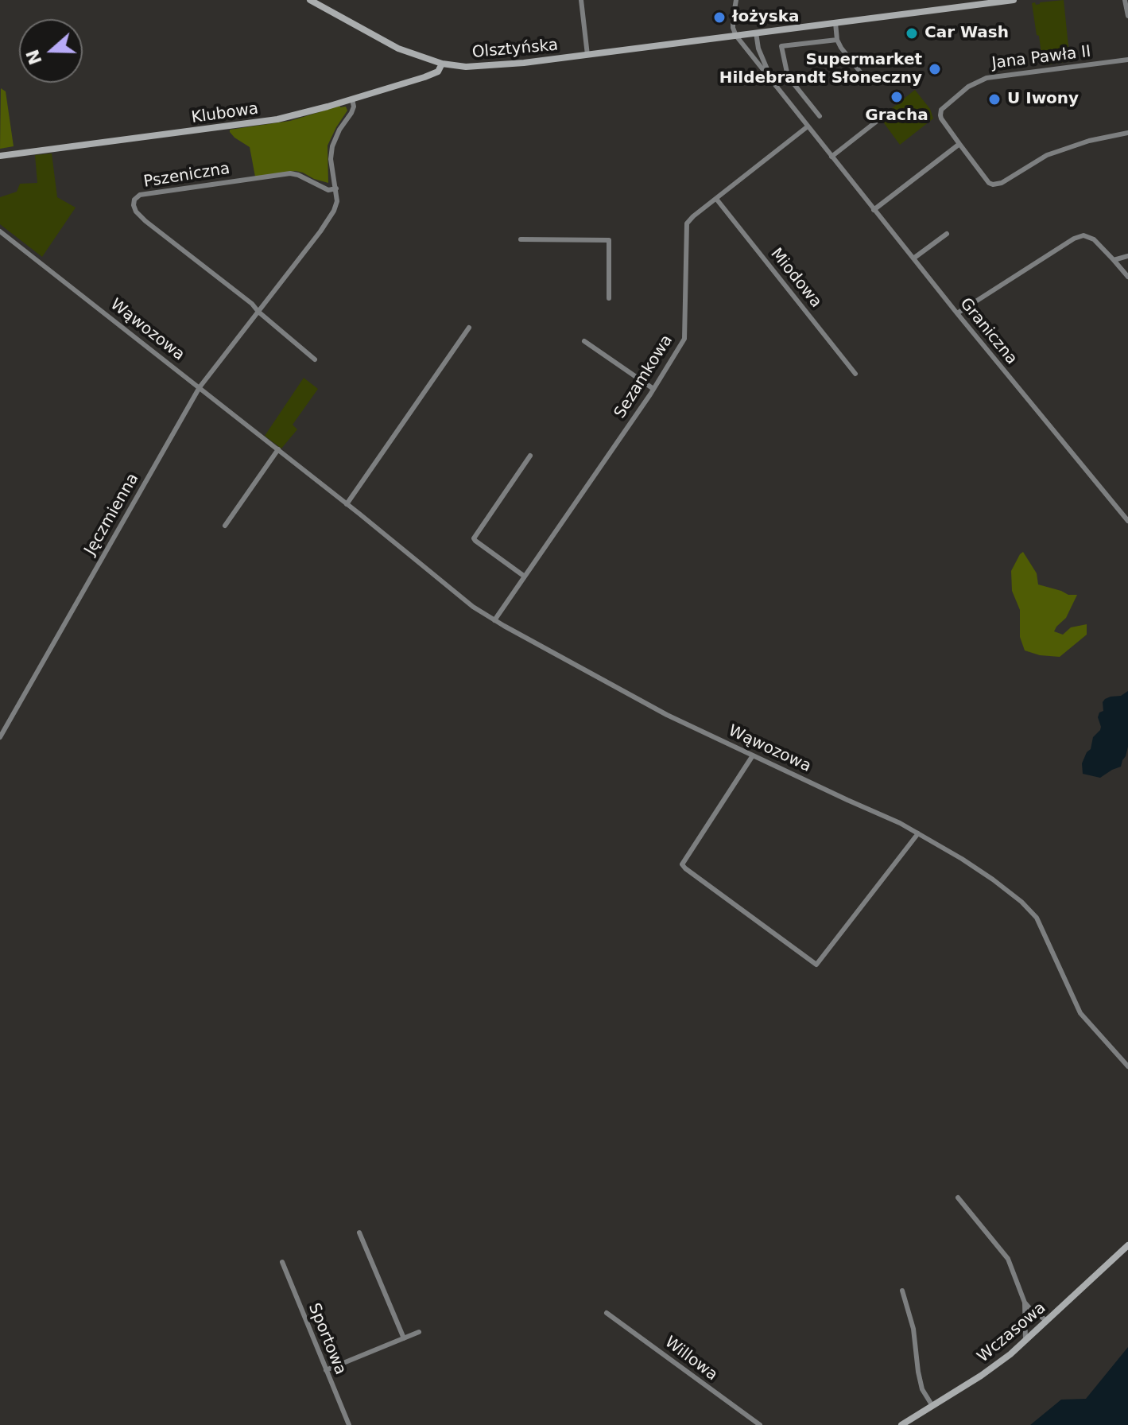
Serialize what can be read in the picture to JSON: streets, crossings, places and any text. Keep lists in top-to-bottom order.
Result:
{
  "streets": {
    "street": [
      "Olsztyńska",
      "Jana Pawła II",
      "Klubowa",
      "Pszeniczna",
      "Miodowa",
      "Wąwozowa",
      "Graniczna",
      "Sezamkowa",
      "Jęczmienna",
      "Wczasowa",
      "Sportowa",
      "Willowa"
    ]
  },
  "crossings": [
    ["Olsztyńska", "Klubowa"],
    ["Olsztyńska", "Graniczna"],
    ["Klubowa", "Jęczmienna"],
    ["Pszeniczna", "Jęczmienna"],
    ["Miodowa", "Sezamkowa"],
    ["Wąwozowa", "Sezamkowa"],
    ["Wąwozowa", "Jęczmienna"],
    ["Graniczna", "Sezamkowa"]
  ],
  "places": [
    "łożyska",
    "Car Wash",
    "Supermarket Hildebrandt Słoneczny",
    "Gracha",
    "U Iwony"
  ],
  "north": "left"
}
